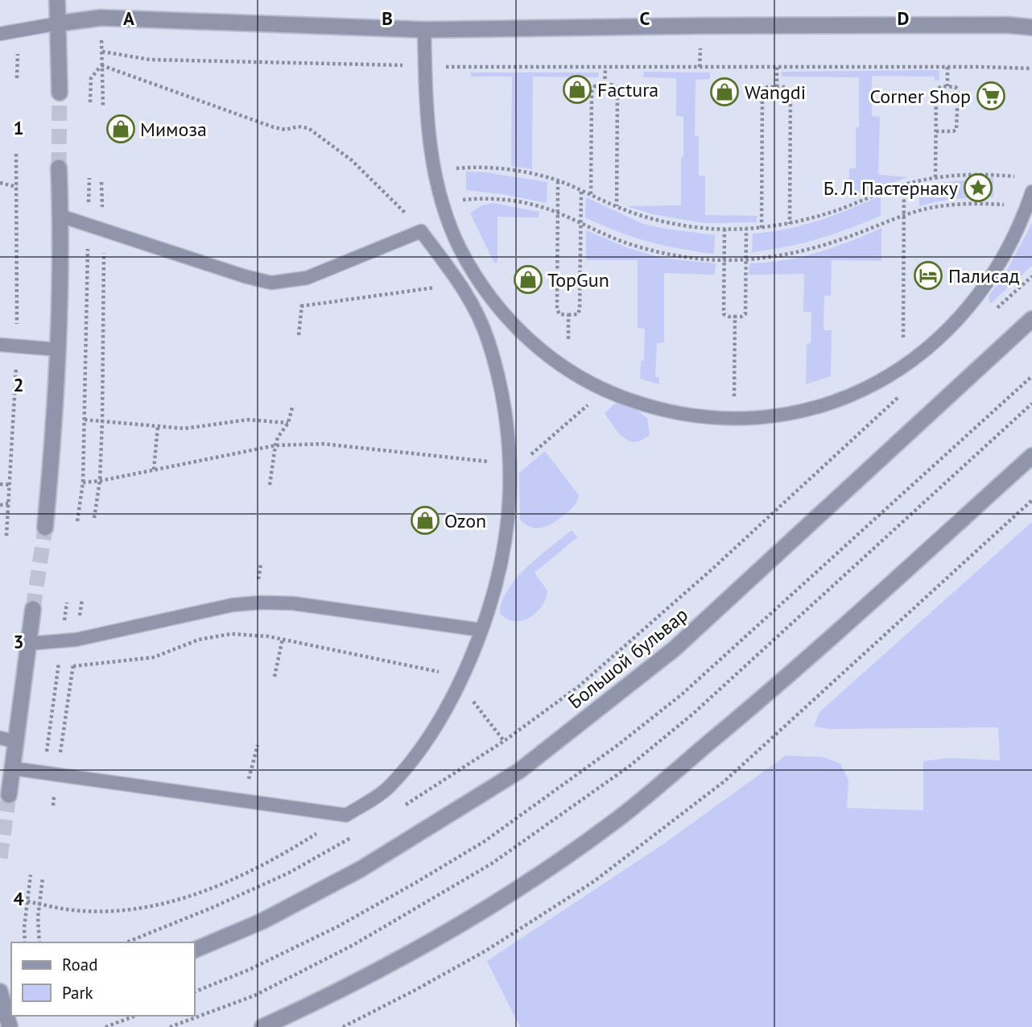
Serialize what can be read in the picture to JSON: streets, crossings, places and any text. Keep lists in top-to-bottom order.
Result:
{
  "streets": {
    "street": ["Большой бульвар"]
  },
  "places": {
    "shop": [
      "Factura",
      "Wangdi",
      "Мимоза",
      "TopGun",
      "Ozon"
    ],
    "supermarket": ["Corner Shop"],
    "place": ["Б. Л. Пастернаку"],
    "hotel": ["Палисад"]
  },
  "legend": ["Road", "Park"],
  "grid": {
    "columns": [
      "A",
      "B",
      "C",
      "D"
    ],
    "rows": [
      "1",
      "2",
      "3",
      "4"
    ]
  }
}
